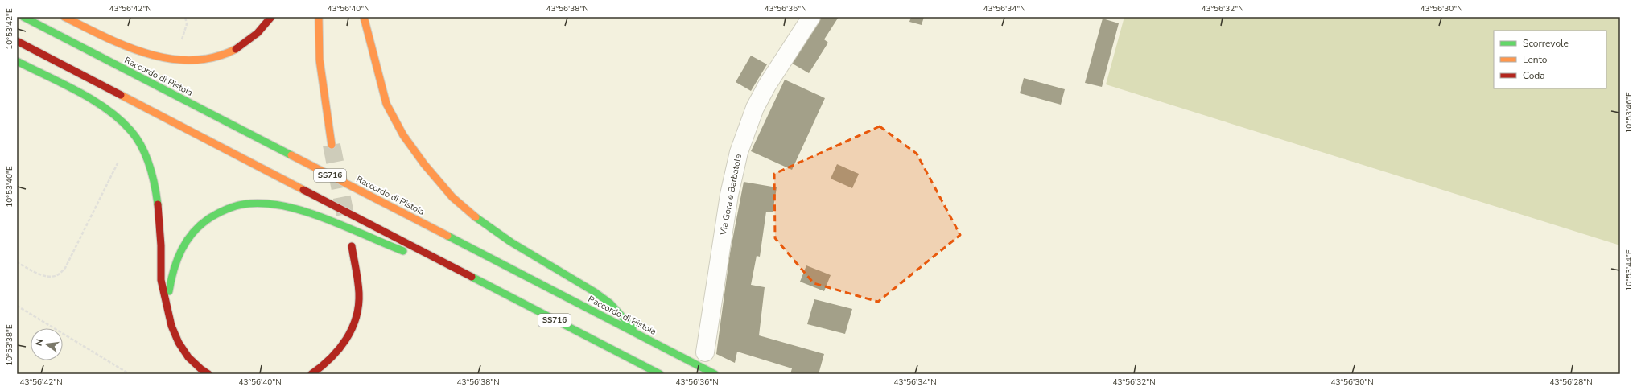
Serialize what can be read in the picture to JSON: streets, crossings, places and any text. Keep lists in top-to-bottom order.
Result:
{
  "streets": {
    "highway": ["Raccordo di Pistoia", "SS716"],
    "street": ["Via Gora e Barbatole"]
  },
  "legend": ["Scorrevole", "Lento", "Coda"],
  "north": "left",
  "coordinates": [
    "43°56'42\"N",
    "43°56'40\"N",
    "43°56'38\"N",
    "43°56'36\"N",
    "43°56'34\"N",
    "43°56'32\"N",
    "43°56'30\"N",
    "10°53'42\"E",
    "10°53'46\"E",
    "10°53'40\"E",
    "10°53'44\"E",
    "10°53'38\"E",
    "43°56'28\"N"
  ]
}
